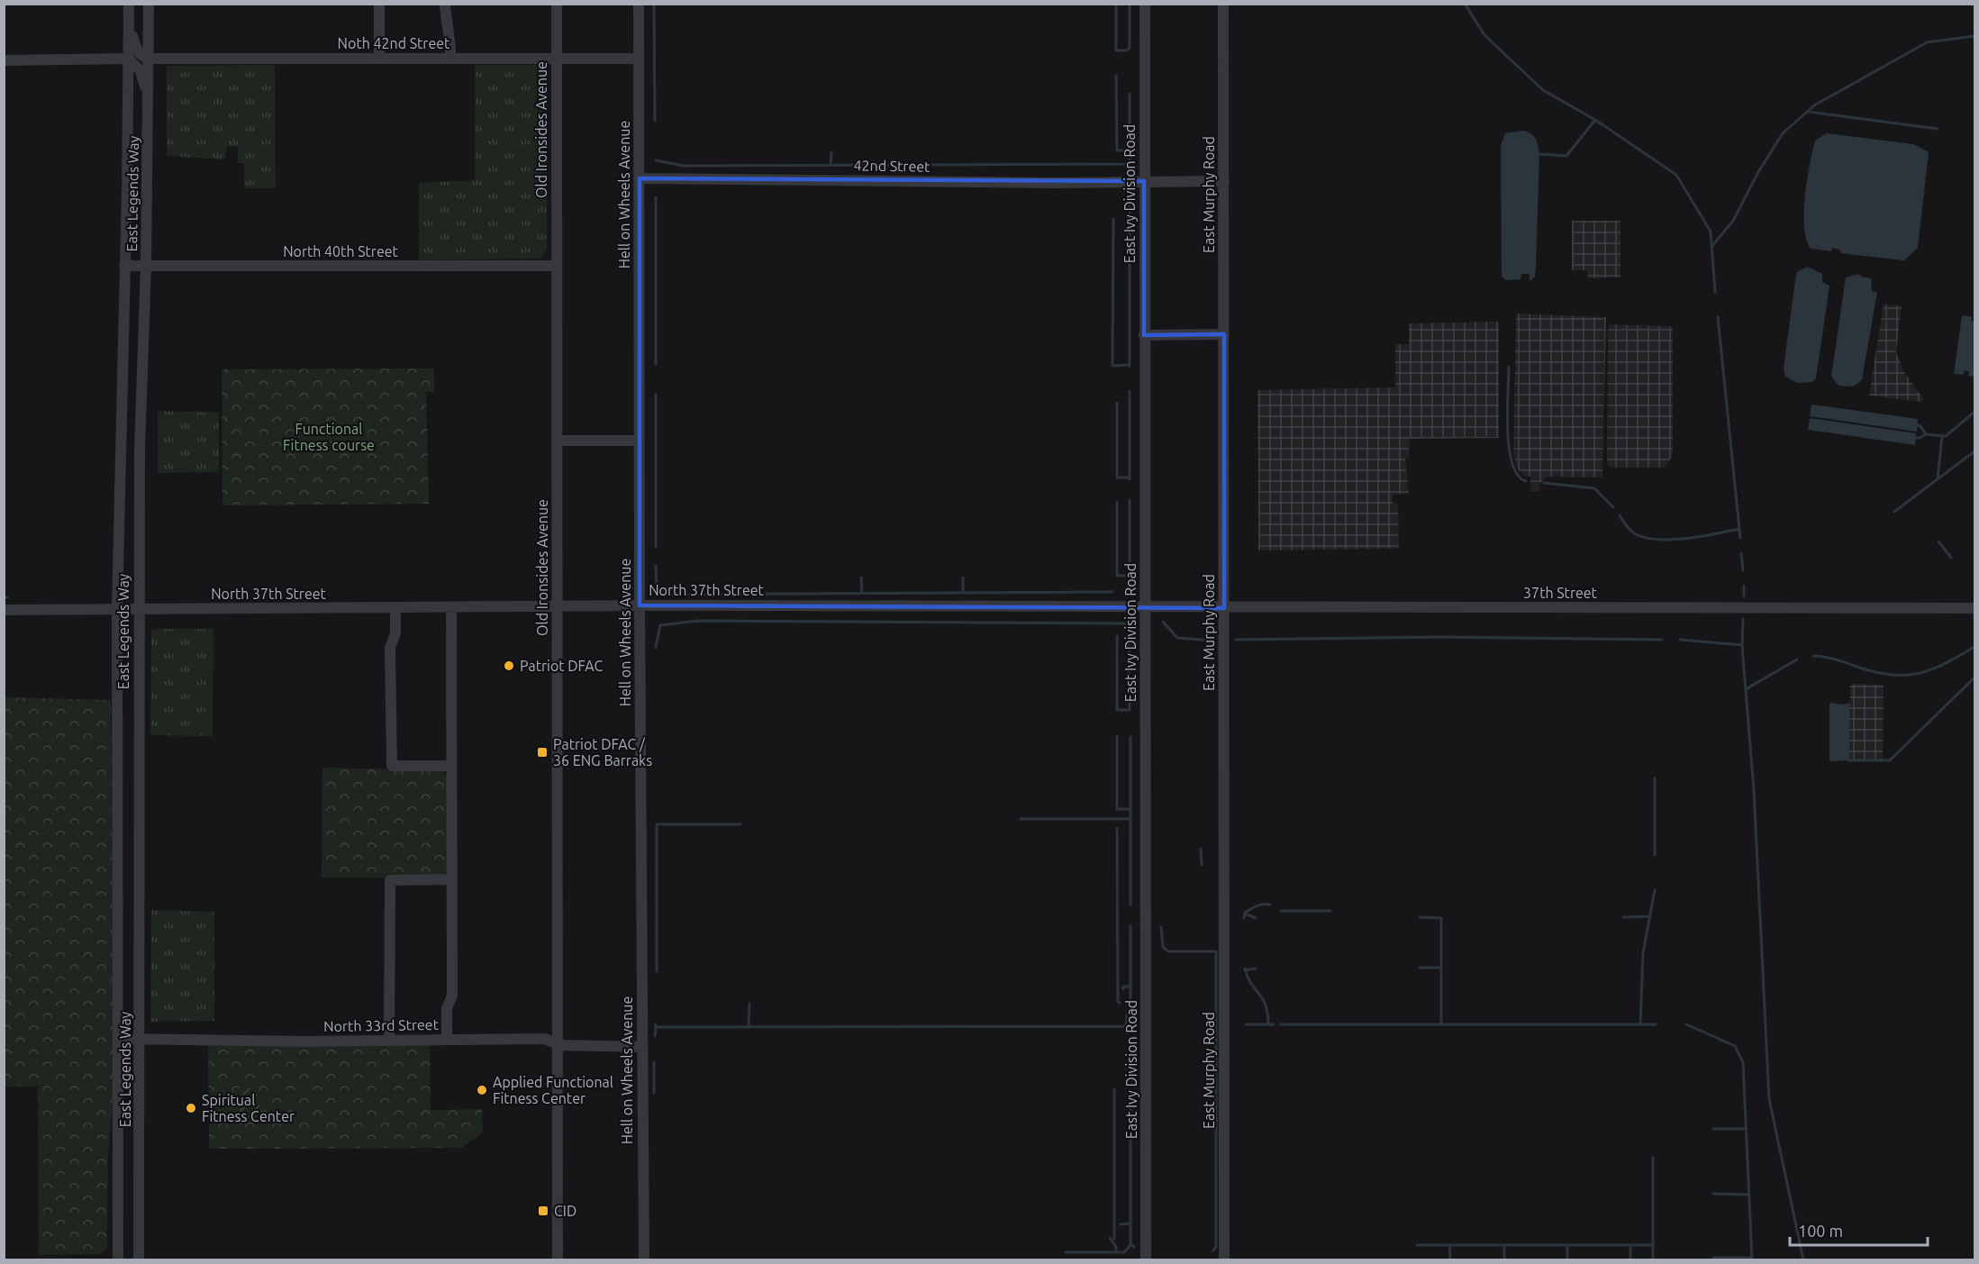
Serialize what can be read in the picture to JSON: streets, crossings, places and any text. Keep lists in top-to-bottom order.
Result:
{
  "streets": {
    "street": [
      "Noth 42nd Street",
      "Old Ironsides Avenue",
      "42nd Street",
      "East Legends Way",
      "East Ivy Division Road",
      "Hell on Wheels Avenue",
      "East Murphy Road",
      "North 40th Street",
      "North 37th Street",
      "37th Street",
      "North 33rd Street"
    ]
  },
  "crossings": [
    ["Noth 42nd Street", "Old Ironsides Avenue"],
    ["Noth 42nd Street", "East Legends Way"],
    ["Noth 42nd Street", "Hell on Wheels Avenue"],
    ["Old Ironsides Avenue", "North 40th Street"],
    ["Old Ironsides Avenue", "North 37th Street"],
    ["Old Ironsides Avenue", "North 33rd Street"],
    ["42nd Street", "East Ivy Division Road"],
    ["42nd Street", "Hell on Wheels Avenue"],
    ["42nd Street", "East Murphy Road"],
    ["East Legends Way", "North 40th Street"],
    ["East Legends Way", "North 37th Street"],
    ["East Legends Way", "North 33rd Street"],
    ["East Ivy Division Road", "North 37th Street"],
    ["East Ivy Division Road", "37th Street"],
    ["Hell on Wheels Avenue", "North 37th Street"],
    ["Hell on Wheels Avenue", "North 33rd Street"],
    ["East Murphy Road", "37th Street"],
    ["North 37th Street", "37th Street"]
  ],
  "parks": ["Functional Fitness course"],
  "places": {
    "other": ["Patriot DFAC", "Applied Functional Fitness Center", "Spiritual Fitness Center"],
    "transit": ["Patriot DFAC / 36 ENG Barraks", "CID"]
  },
  "scale_bar": "100 m"
}
